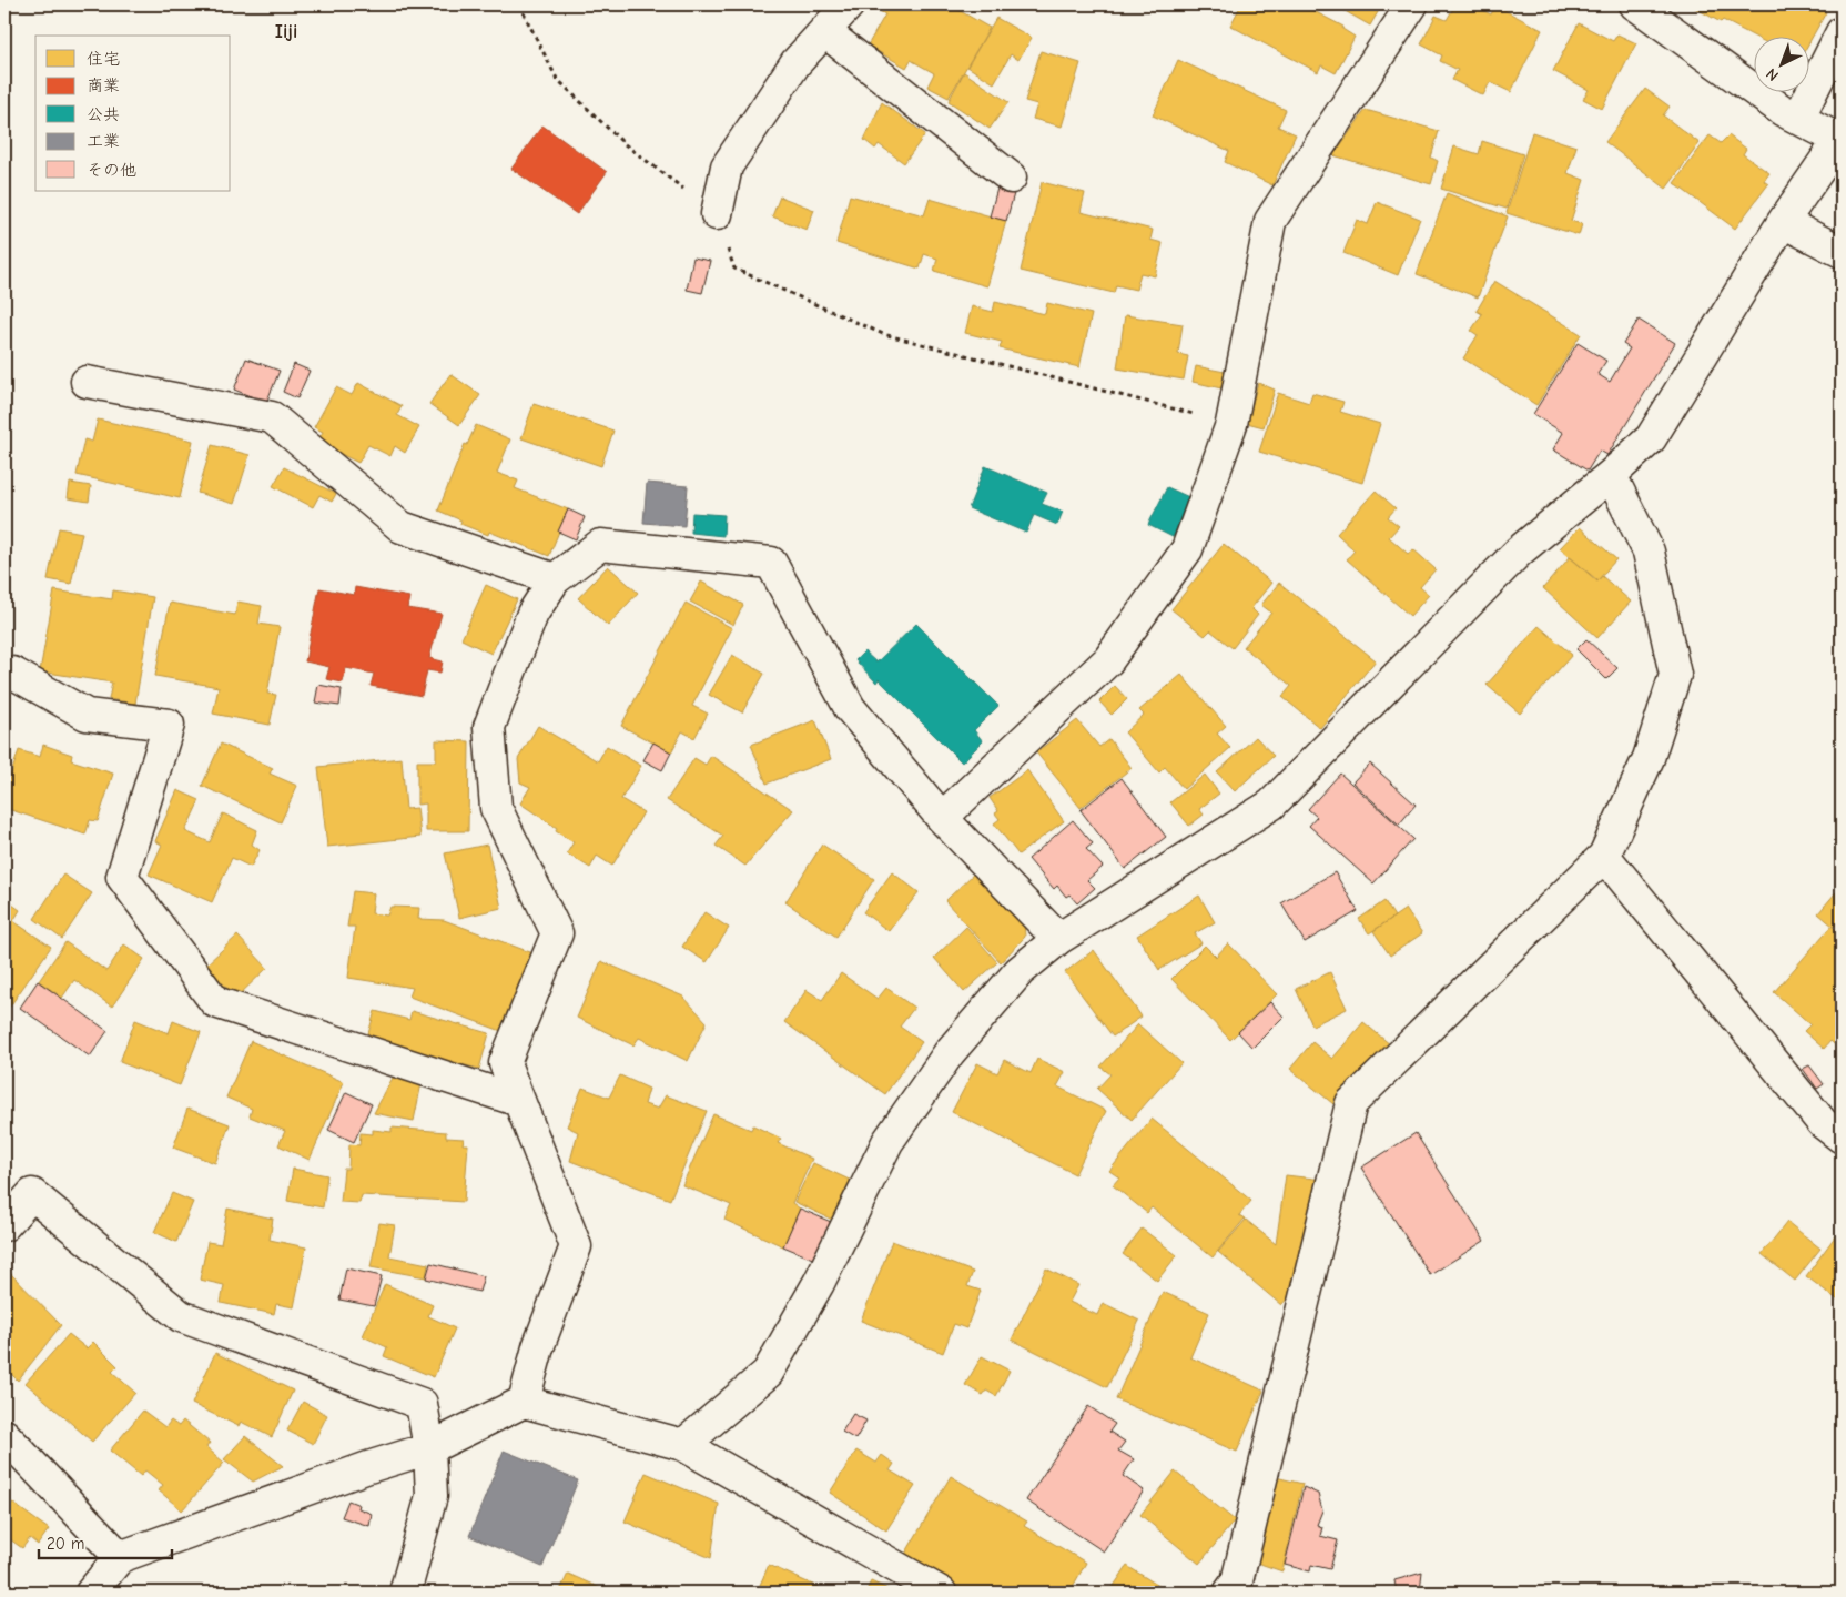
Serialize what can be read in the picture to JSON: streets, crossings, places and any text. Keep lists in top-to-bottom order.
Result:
{
  "districts": ["Iiji"],
  "legend": [
    "住宅",
    "商業",
    "公共",
    "工業",
    "その他"
  ],
  "scale_bar": "20 m",
  "north": "bottom left"
}
